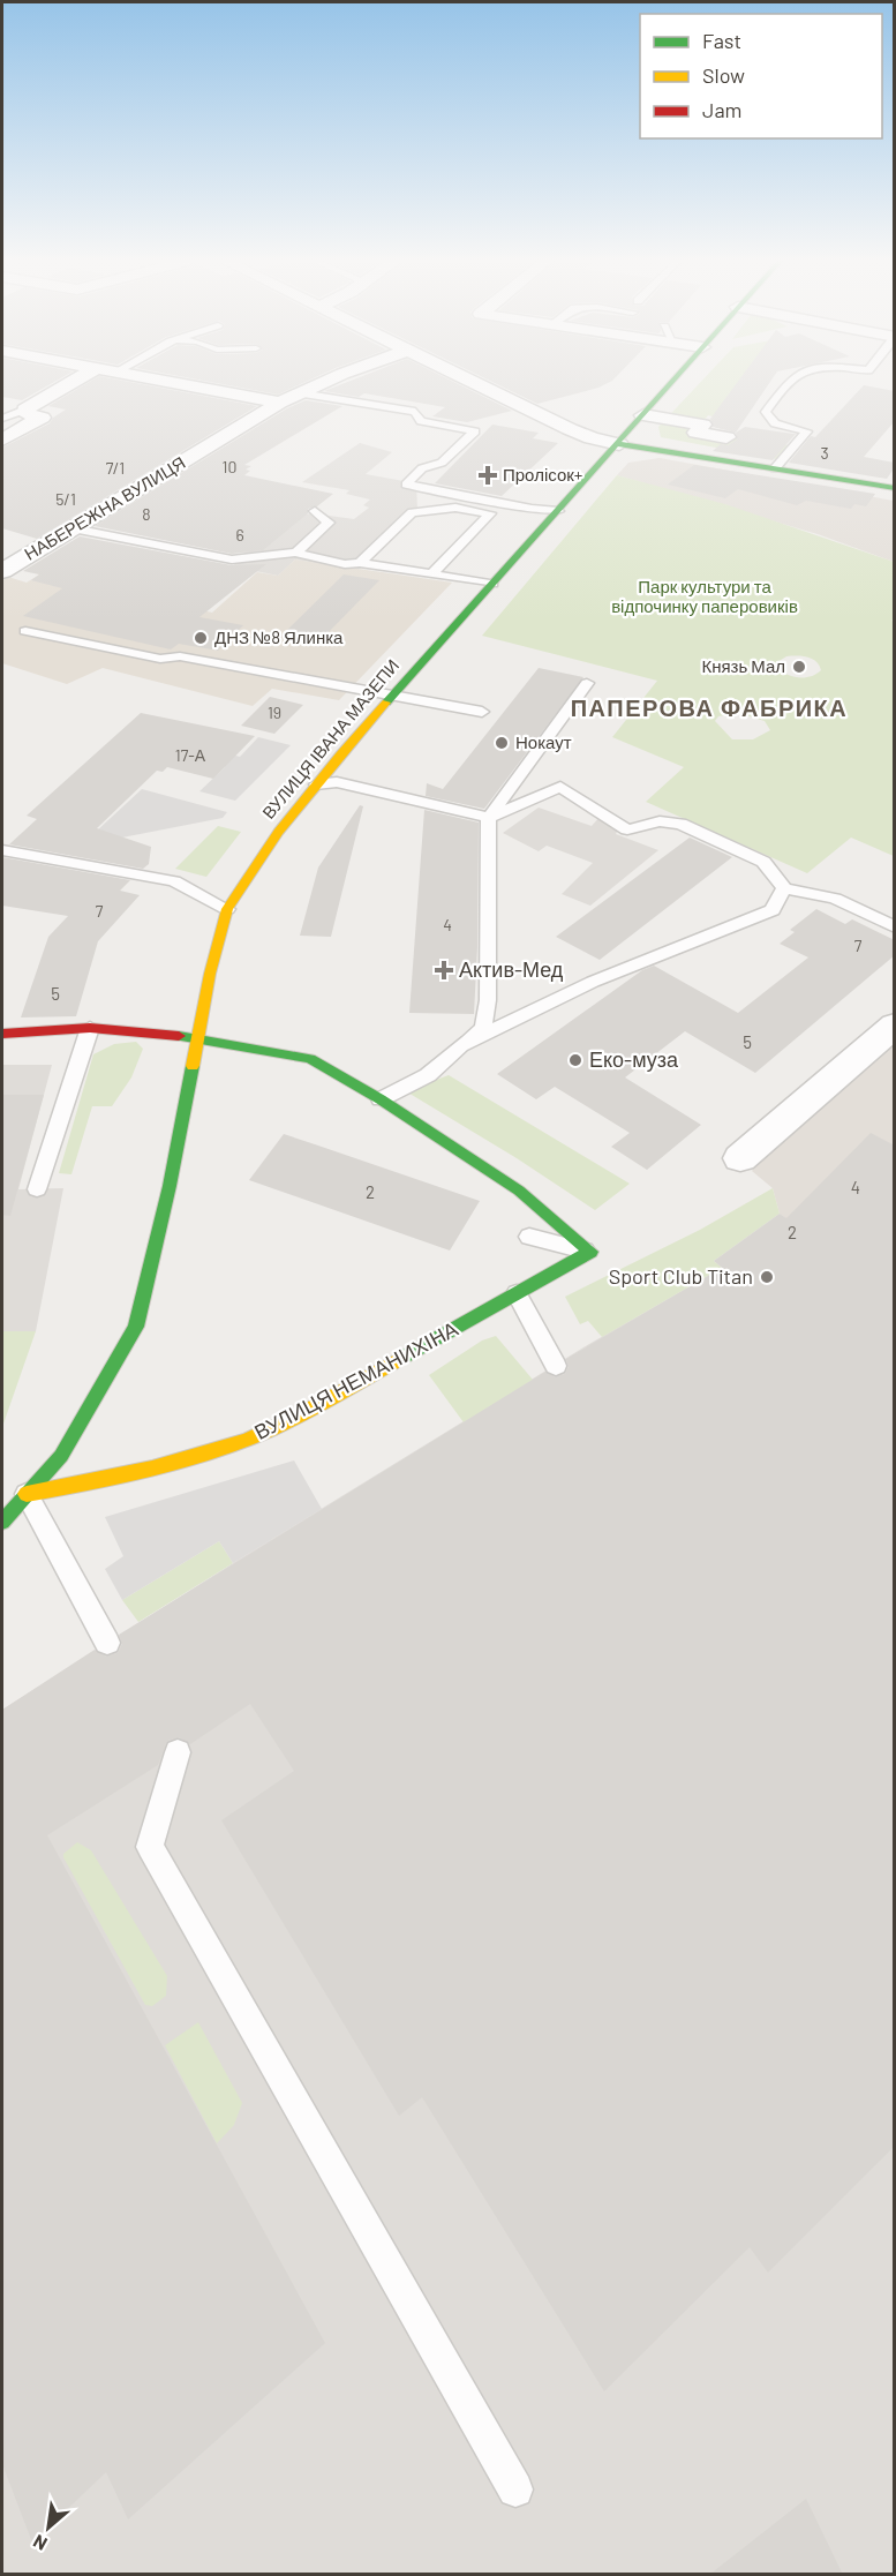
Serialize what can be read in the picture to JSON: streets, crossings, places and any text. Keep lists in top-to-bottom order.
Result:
{
  "streets": {
    "main road": ["ВУЛИЦЯ ІВАНА МАЗЕПИ", "ВУЛИЦЯ НЕМАНИХІНА"],
    "street": ["НАБЕРЕЖНА ВУЛИЦЯ"]
  },
  "crossings": [
    ["ВУЛИЦЯ ІВАНА МАЗЕПИ", "ВУЛИЦЯ НЕМАНИХІНА"]
  ],
  "districts": ["ПАПЕРОВА ФАБРИКА"],
  "parks": ["Парк культури та відпочинку паперовиків"],
  "places": {
    "health": ["Пролісок+", "Актив-Мед"],
    "other": [
      "ДНЗ №8 Ялинка",
      "Князь Мал",
      "Нокаут",
      "Еко-муза",
      "Sport Club Titan"
    ]
  },
  "house_numbers": [
    "3",
    "10",
    "7/1",
    "5/1",
    "8",
    "6",
    "19",
    "17-А",
    "7",
    "4",
    "7",
    "5",
    "5",
    "4",
    "2",
    "2"
  ],
  "legend": ["Fast", "Slow", "Jam"],
  "north": "bottom left"
}
